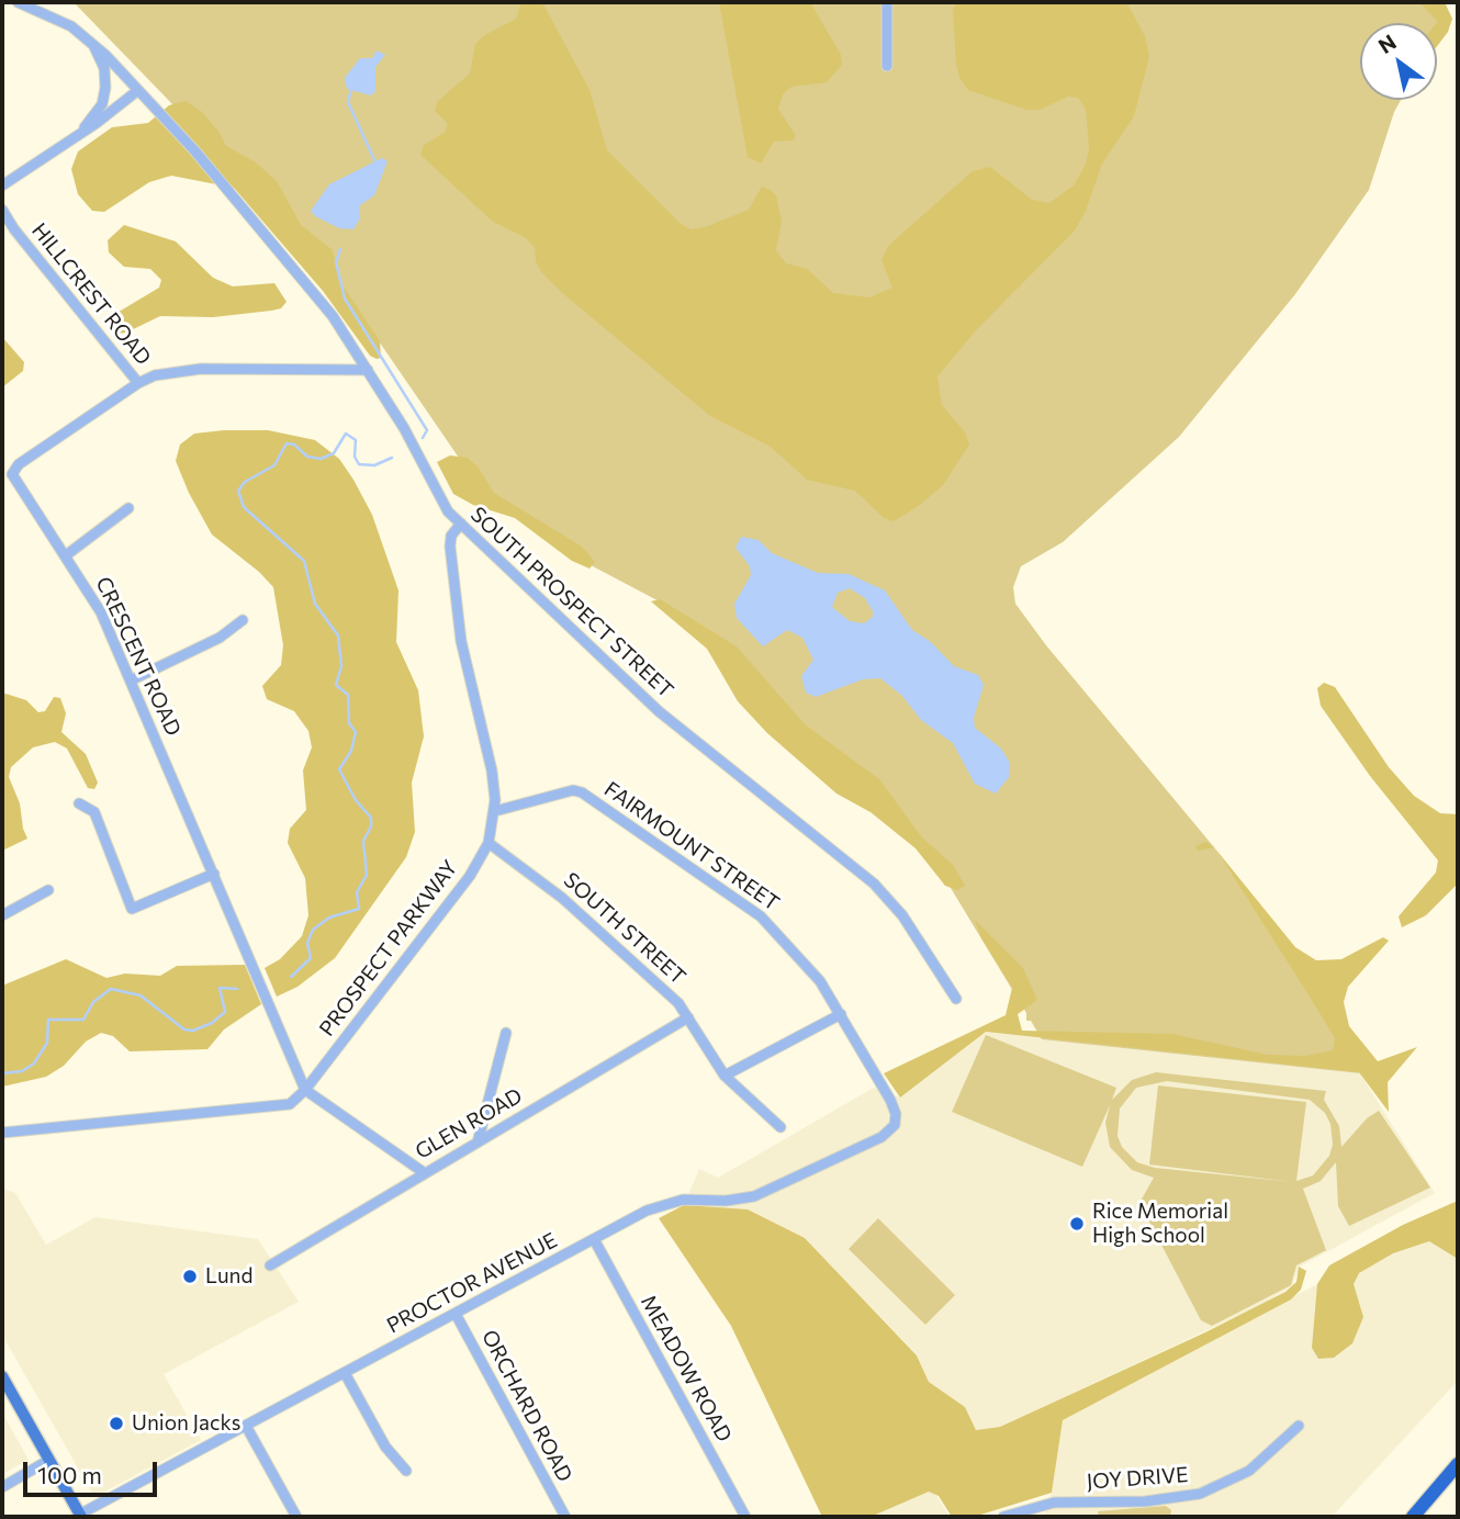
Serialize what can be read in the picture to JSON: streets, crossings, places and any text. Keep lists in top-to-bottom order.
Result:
{
  "streets": {
    "street": [
      "HILLCREST ROAD",
      "SOUTH PROSPECT STREET",
      "CRESCENT ROAD",
      "FAIRMOUNT STREET",
      "SOUTH STREET",
      "PROSPECT PARKWAY",
      "GLEN ROAD",
      "PROCTOR AVENUE",
      "MEADOW ROAD",
      "ORCHARD ROAD",
      "JOY DRIVE"
    ]
  },
  "crossings": [
    ["HILLCREST ROAD", "CRESCENT ROAD"],
    ["SOUTH PROSPECT STREET", "CRESCENT ROAD"],
    ["SOUTH PROSPECT STREET", "PROSPECT PARKWAY"],
    ["CRESCENT ROAD", "PROSPECT PARKWAY"],
    ["FAIRMOUNT STREET", "PROSPECT PARKWAY"],
    ["FAIRMOUNT STREET", "PROCTOR AVENUE"],
    ["SOUTH STREET", "PROSPECT PARKWAY"],
    ["SOUTH STREET", "GLEN ROAD"],
    ["PROCTOR AVENUE", "MEADOW ROAD"],
    ["PROCTOR AVENUE", "ORCHARD ROAD"]
  ],
  "places": ["Rice Memorial High School", "Lund", "Union Jacks"],
  "scale_bar": "100 m",
  "north": "top left"
}
